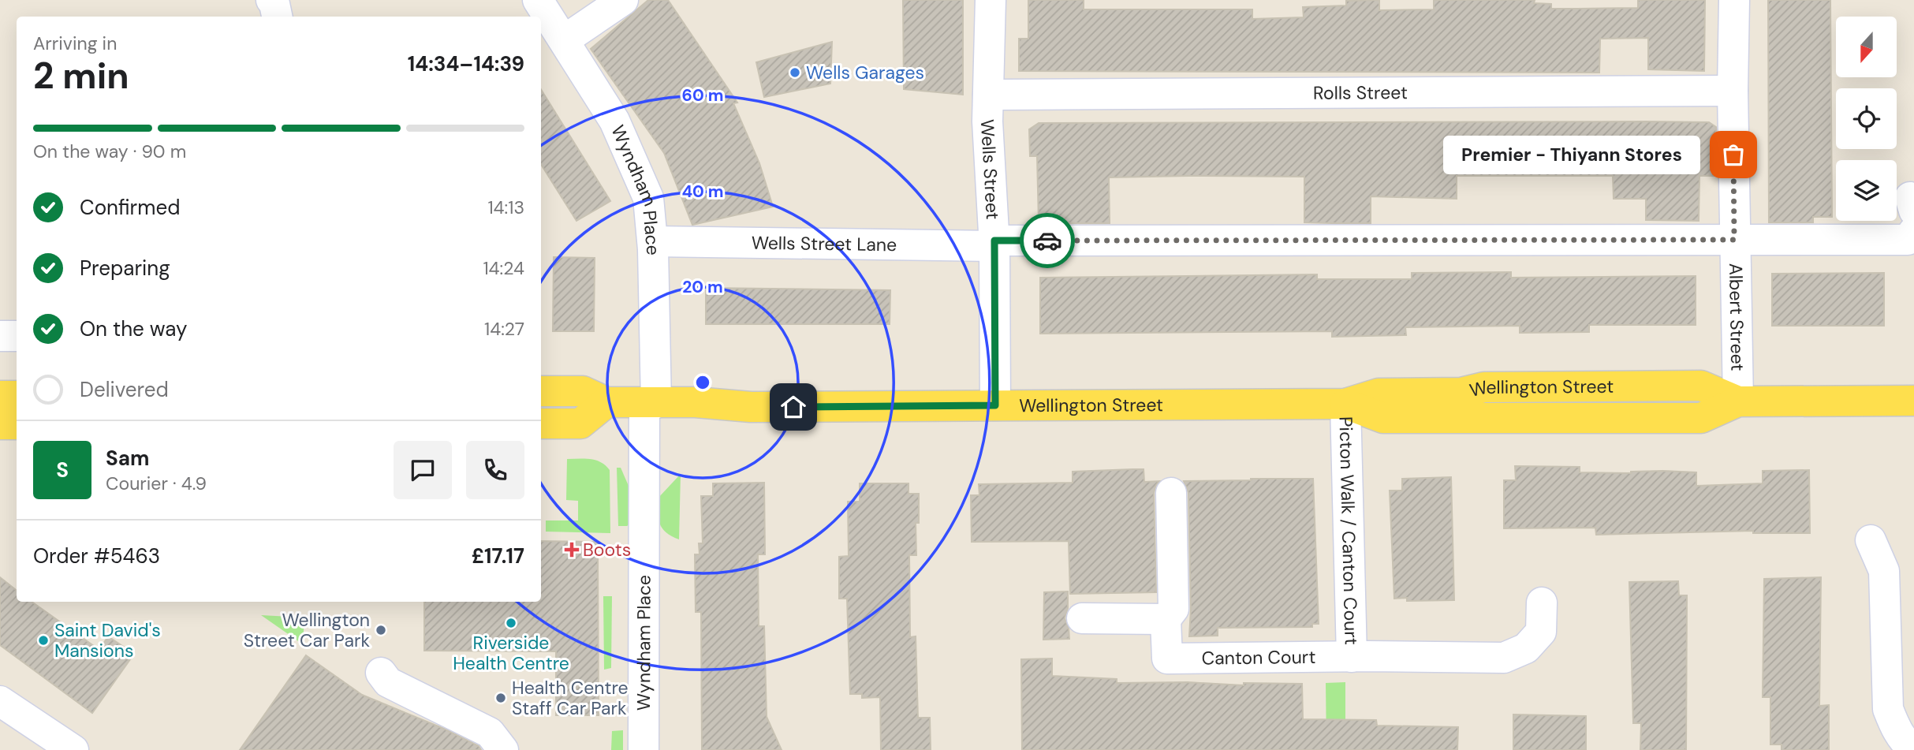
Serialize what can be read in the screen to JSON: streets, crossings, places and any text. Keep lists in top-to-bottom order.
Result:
{
  "streets": {
    "main road": ["Wellington Street"],
    "street": [
      "Rolls Street",
      "Wells Street",
      "Wyndham Place",
      "Wells Street Lane",
      "Albert Street",
      "Picton Walk / Canton Court",
      "Canton Court"
    ]
  },
  "crossings": [
    ["Rolls Street", "Wells Street"],
    ["Rolls Street", "Albert Street"],
    ["Wells Street", "Wells Street Lane"],
    ["Wells Street", "Wellington Street"],
    ["Wyndham Place", "Wells Street Lane"],
    ["Wyndham Place", "Wellington Street"],
    ["Wells Street Lane", "Albert Street"],
    ["Albert Street", "Wellington Street"],
    ["Wellington Street", "Picton Walk / Canton Court"],
    ["Picton Walk / Canton Court", "Canton Court"]
  ],
  "places": {
    "other": [
      "Wells Garages",
      "Premier - Thiyann Stores",
      "Riverside Health Centre",
      "Wellington Street Car Park",
      "Saint David's Mansions",
      "Health Centre Staff Car Park"
    ],
    "health": ["Boots"]
  },
  "north": "bottom",
  "page": {
    "heading": ["2 min", "Arriving in", "14:34–14:39"],
    "panel": [
      "Sam",
      "Courier · 4.9",
      "Order #5463",
      "£17.17"
    ],
    "bar": "On the way · 90 m",
    "bubble": "Premier - Thiyann Stores",
    "list": [
      ["Confirmed", "14:13"],
      ["Preparing", "14:24"],
      ["On the way", "14:27"],
      "Delivered"
    ],
    "round": "S"
  },
  "rings": ["60 m", "40 m", "20 m"]
}
